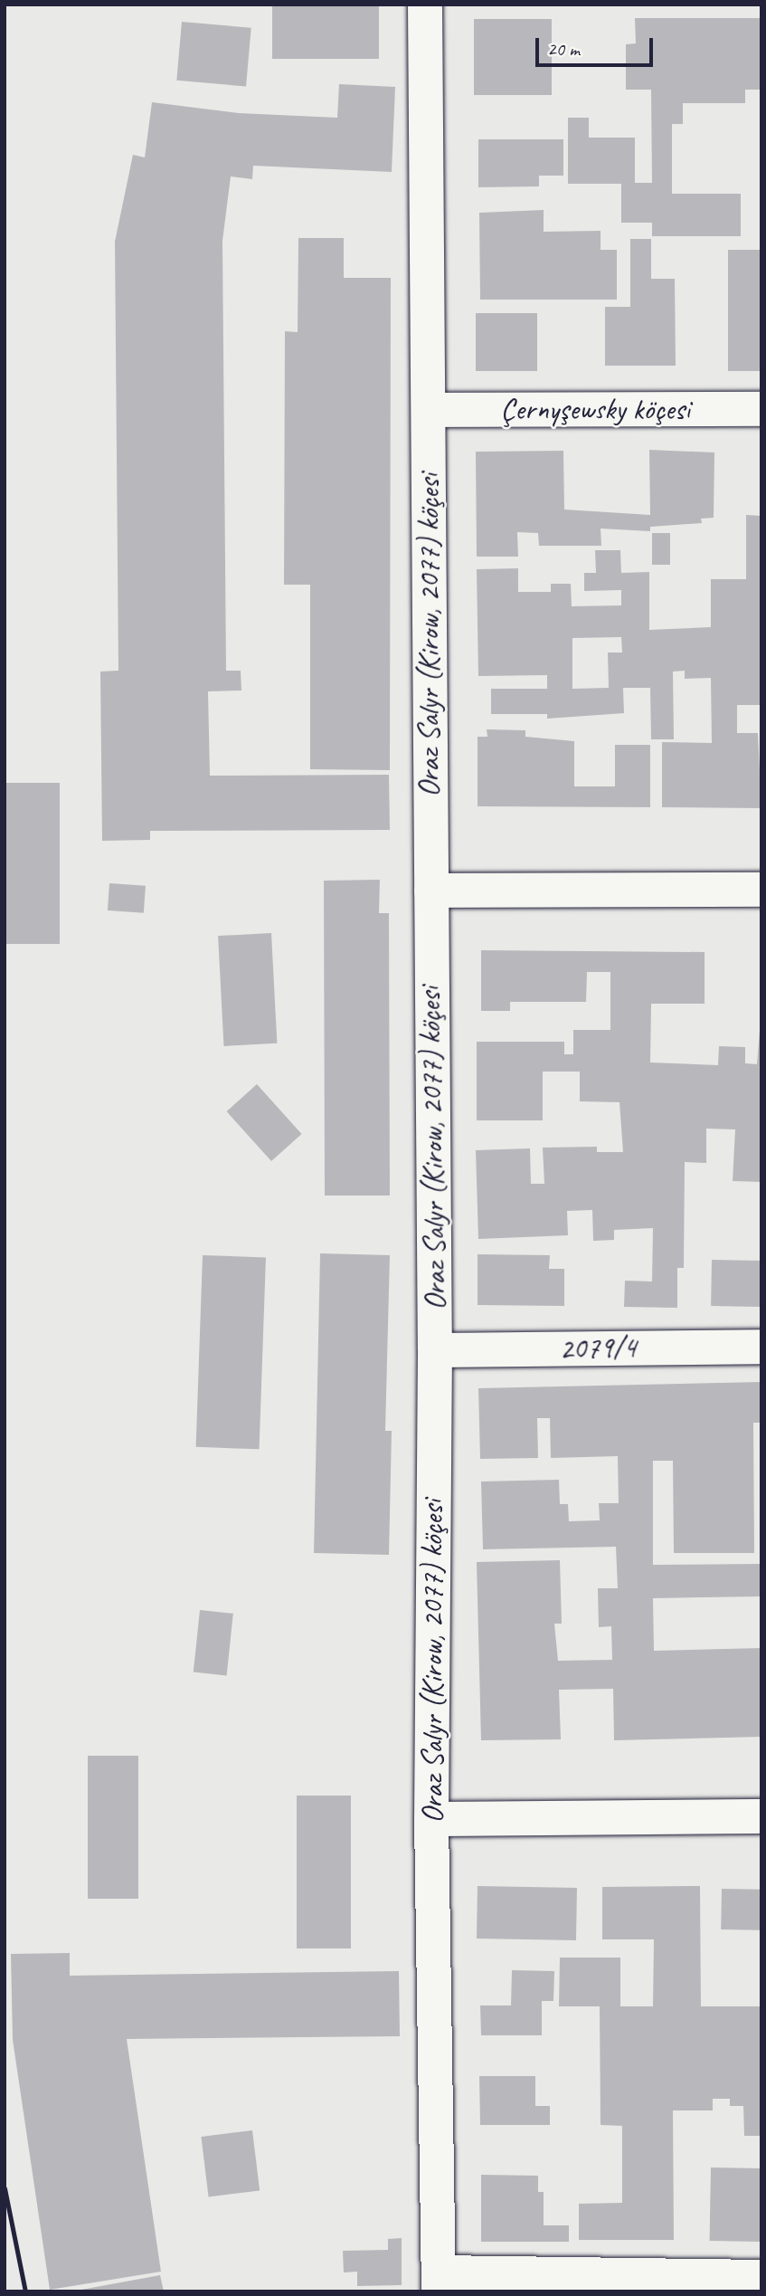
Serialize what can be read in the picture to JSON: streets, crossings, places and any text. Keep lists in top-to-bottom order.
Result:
{
  "streets": {
    "street": ["Çernyşewsky köçesi", "Oraz Salyr (Kirow, 2077) köçesi", "2079/4"]
  },
  "crossings": [
    ["Çernyşewsky köçesi", "Oraz Salyr (Kirow, 2077) köçesi"],
    ["Oraz Salyr (Kirow, 2077) köçesi", "2079/4"]
  ],
  "scale_bar": "20 m"
}
